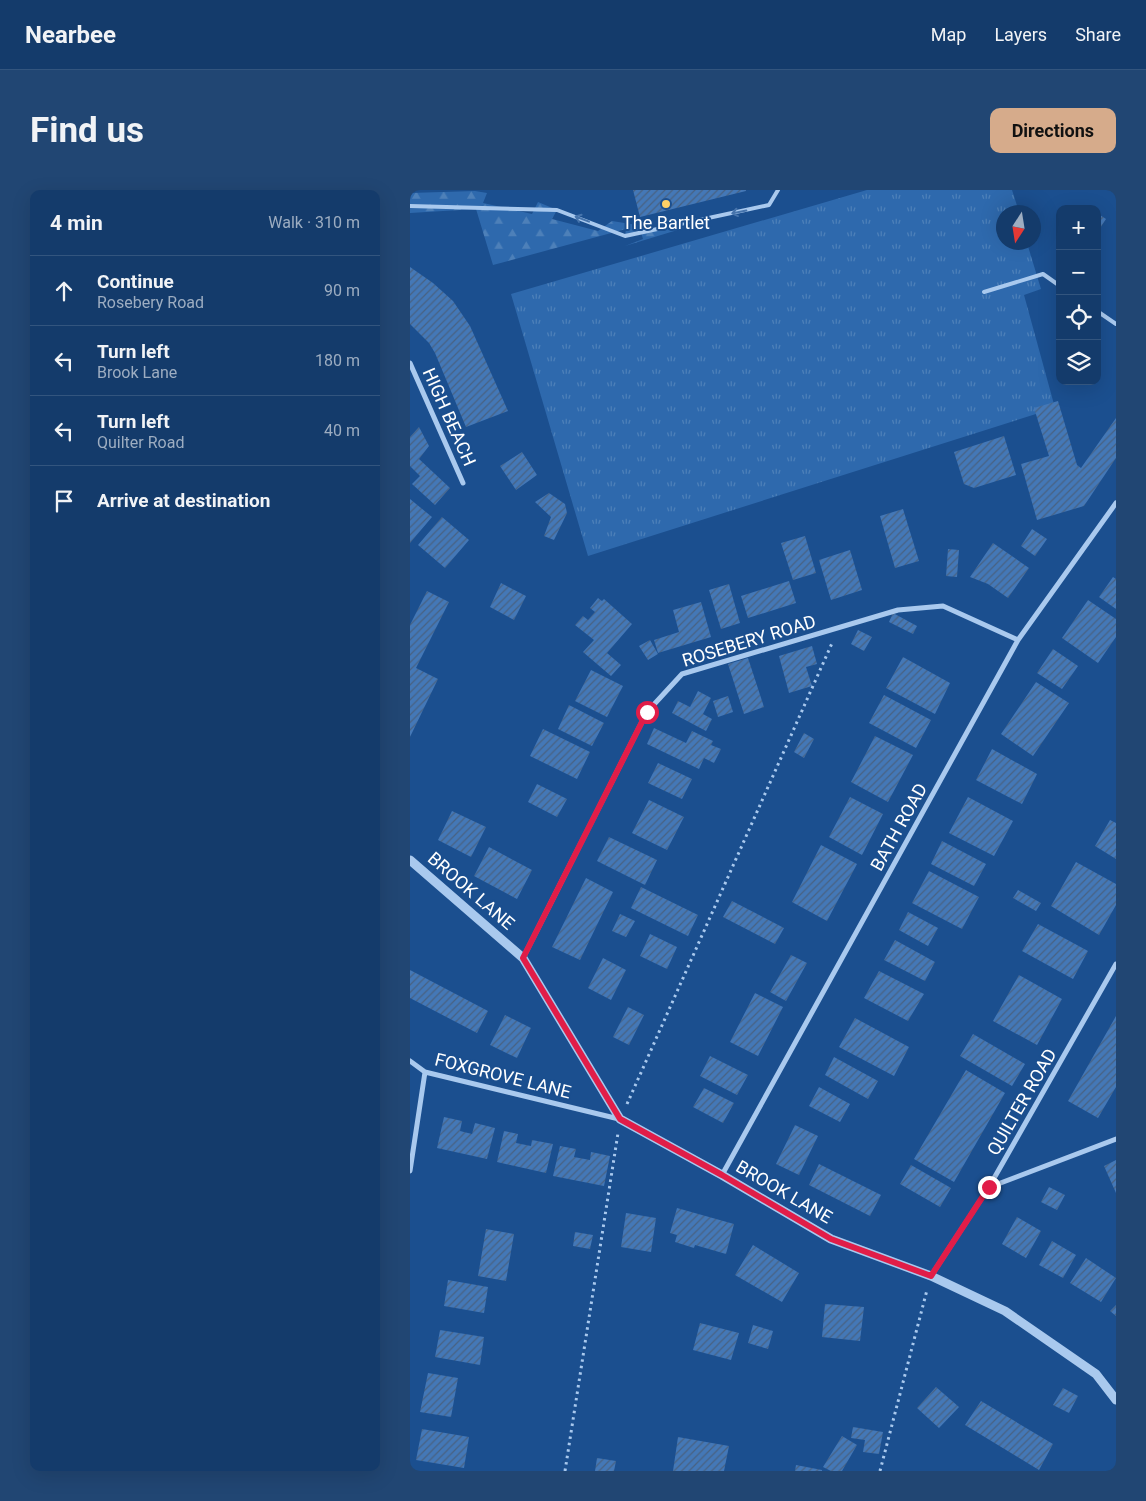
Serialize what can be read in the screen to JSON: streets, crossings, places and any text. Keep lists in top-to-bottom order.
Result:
{
  "streets": {
    "street": [
      "HIGH BEACH",
      "ROSEBERY ROAD",
      "BATH ROAD",
      "BROOK LANE",
      "FOXGROVE LANE",
      "QUILTER ROAD"
    ]
  },
  "crossings": [
    ["ROSEBERY ROAD", "BATH ROAD"],
    ["ROSEBERY ROAD", "BROOK LANE"],
    ["BATH ROAD", "BROOK LANE"],
    ["BROOK LANE", "FOXGROVE LANE"],
    ["BROOK LANE", "QUILTER ROAD"]
  ],
  "places": ["The Bartlet"],
  "north": "bottom",
  "page": {
    "header": "Nearbee",
    "nav": ["Map", "Layers", "Share"],
    "buttons": "Directions",
    "title": "Find us",
    "heading": ["4 min", "Walk · 310 m"],
    "map_buttons": ["+", "−"],
    "list": [
      ["Continue", "Rosebery Road", "90 m"],
      ["Turn left", "Brook Lane", "180 m"],
      ["Turn left", "Quilter Road", "40 m"],
      "Arrive at destination"
    ]
  }
}
